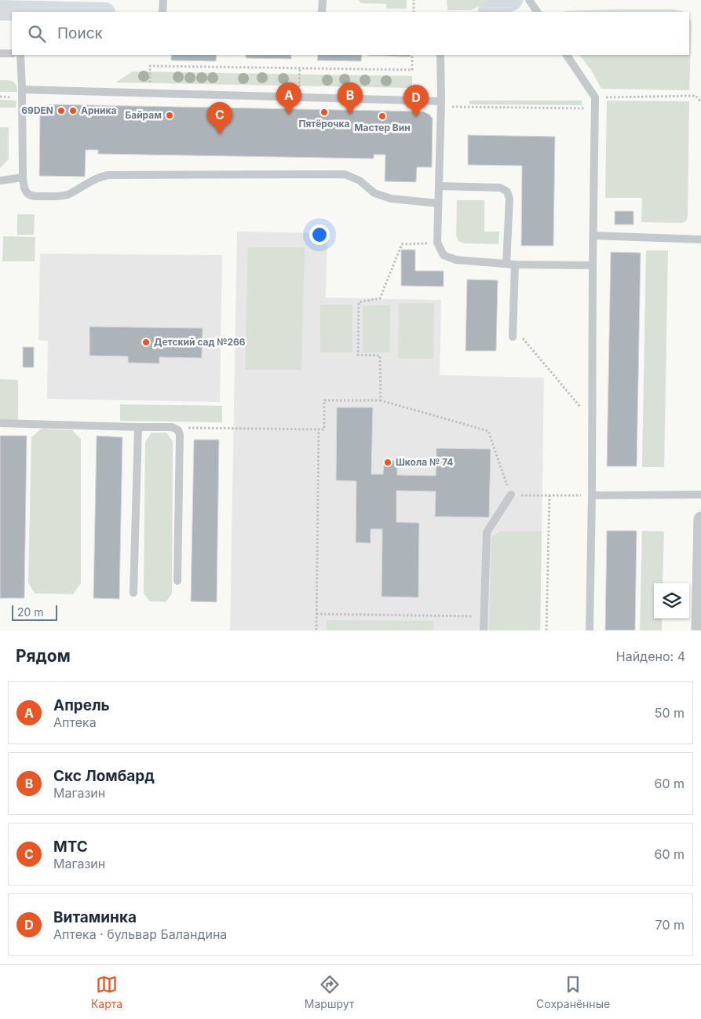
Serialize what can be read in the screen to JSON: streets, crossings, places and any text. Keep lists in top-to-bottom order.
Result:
{
  "places": [
    "69DEN",
    "Арника",
    "Пятёрочка",
    "Байрам",
    "Мастер Вин",
    "Детский сад №266",
    "Школа № 74"
  ],
  "scale_bar": "20 m",
  "page": {
    "search": "Поиск",
    "pins": [
      "A",
      "B",
      "D",
      "C"
    ],
    "scale": "20 m",
    "heading": ["Рядом", "Найдено: 4"],
    "list": [
      {
        "mark": "A",
        "name": "Апрель",
        "note": "Аптека",
        "value": "50 m"
      },
      {
        "mark": "B",
        "name": "Скс Ломбард",
        "note": "Магазин",
        "value": "60 m"
      },
      {
        "mark": "C",
        "name": "МТС",
        "note": "Магазин",
        "value": "60 m"
      },
      {
        "mark": "D",
        "name": "Витаминка",
        "note": "Аптека · бульвар Баландина",
        "value": "70 m"
      }
    ],
    "nav": ["Карта", "Маршрут", "Сохранённые"]
  }
}
